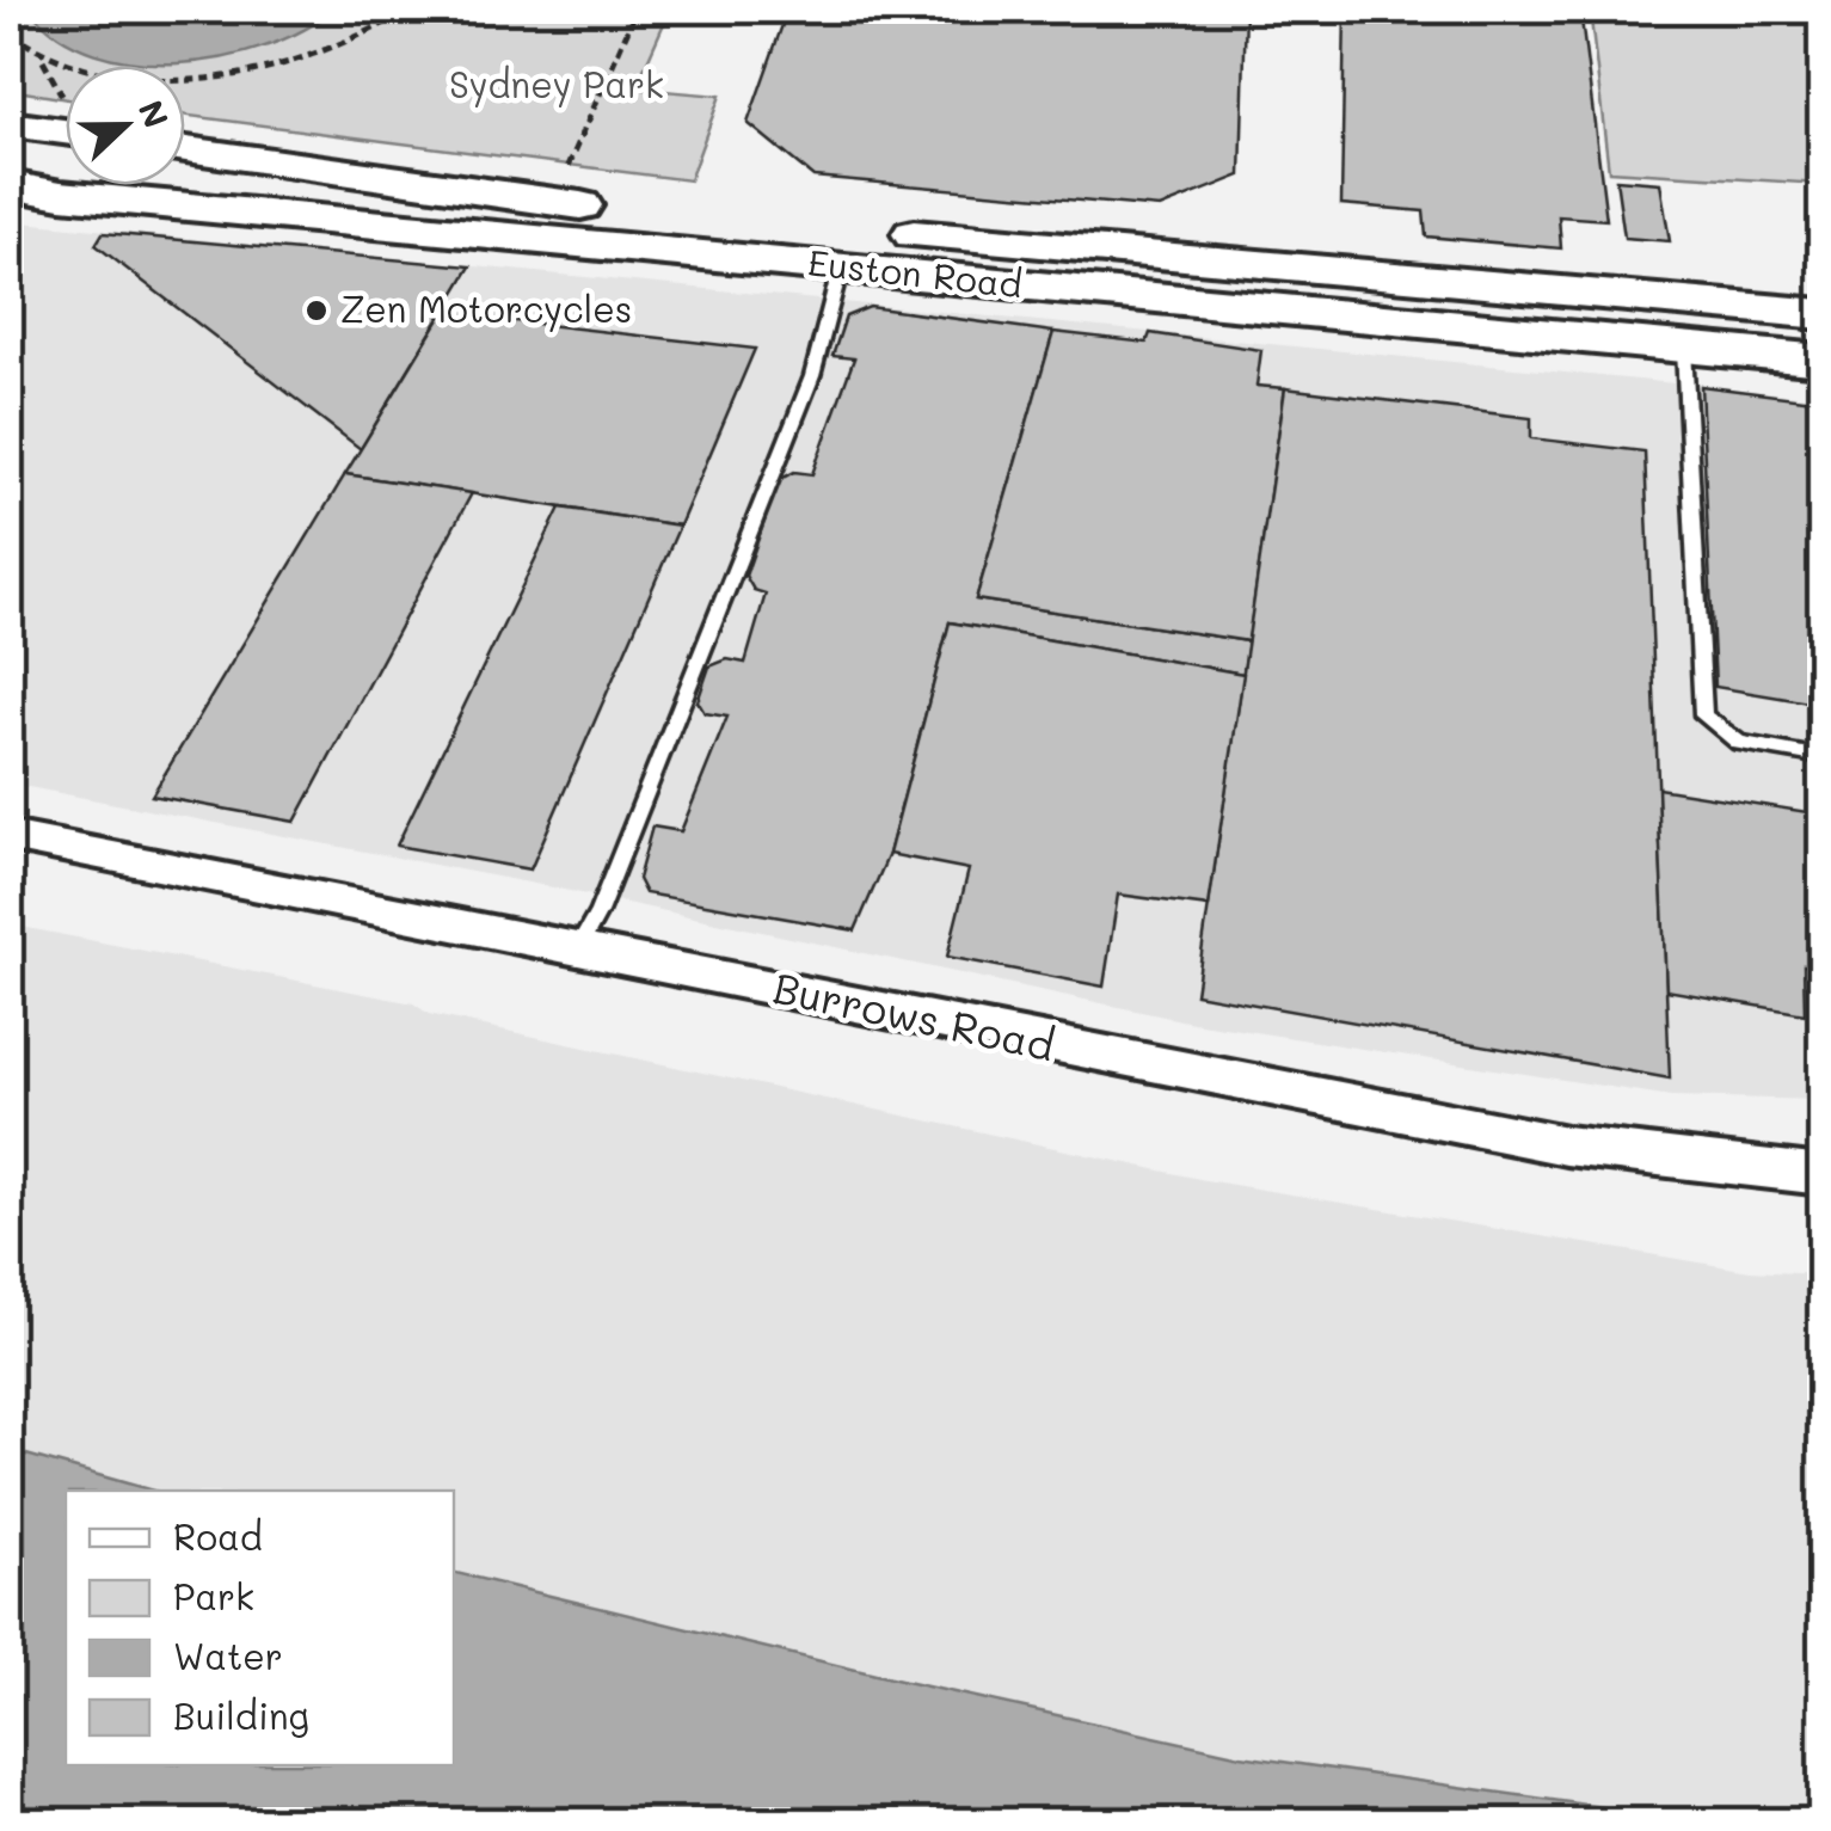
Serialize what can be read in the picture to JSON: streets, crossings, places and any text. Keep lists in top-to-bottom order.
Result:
{
  "streets": {
    "main road": ["Euston Road"],
    "street": ["Burrows Road"]
  },
  "parks": ["Sydney Park"],
  "places": ["Zen Motorcycles"],
  "legend": [
    "Road",
    "Park",
    "Water",
    "Building"
  ],
  "north": "right"
}
